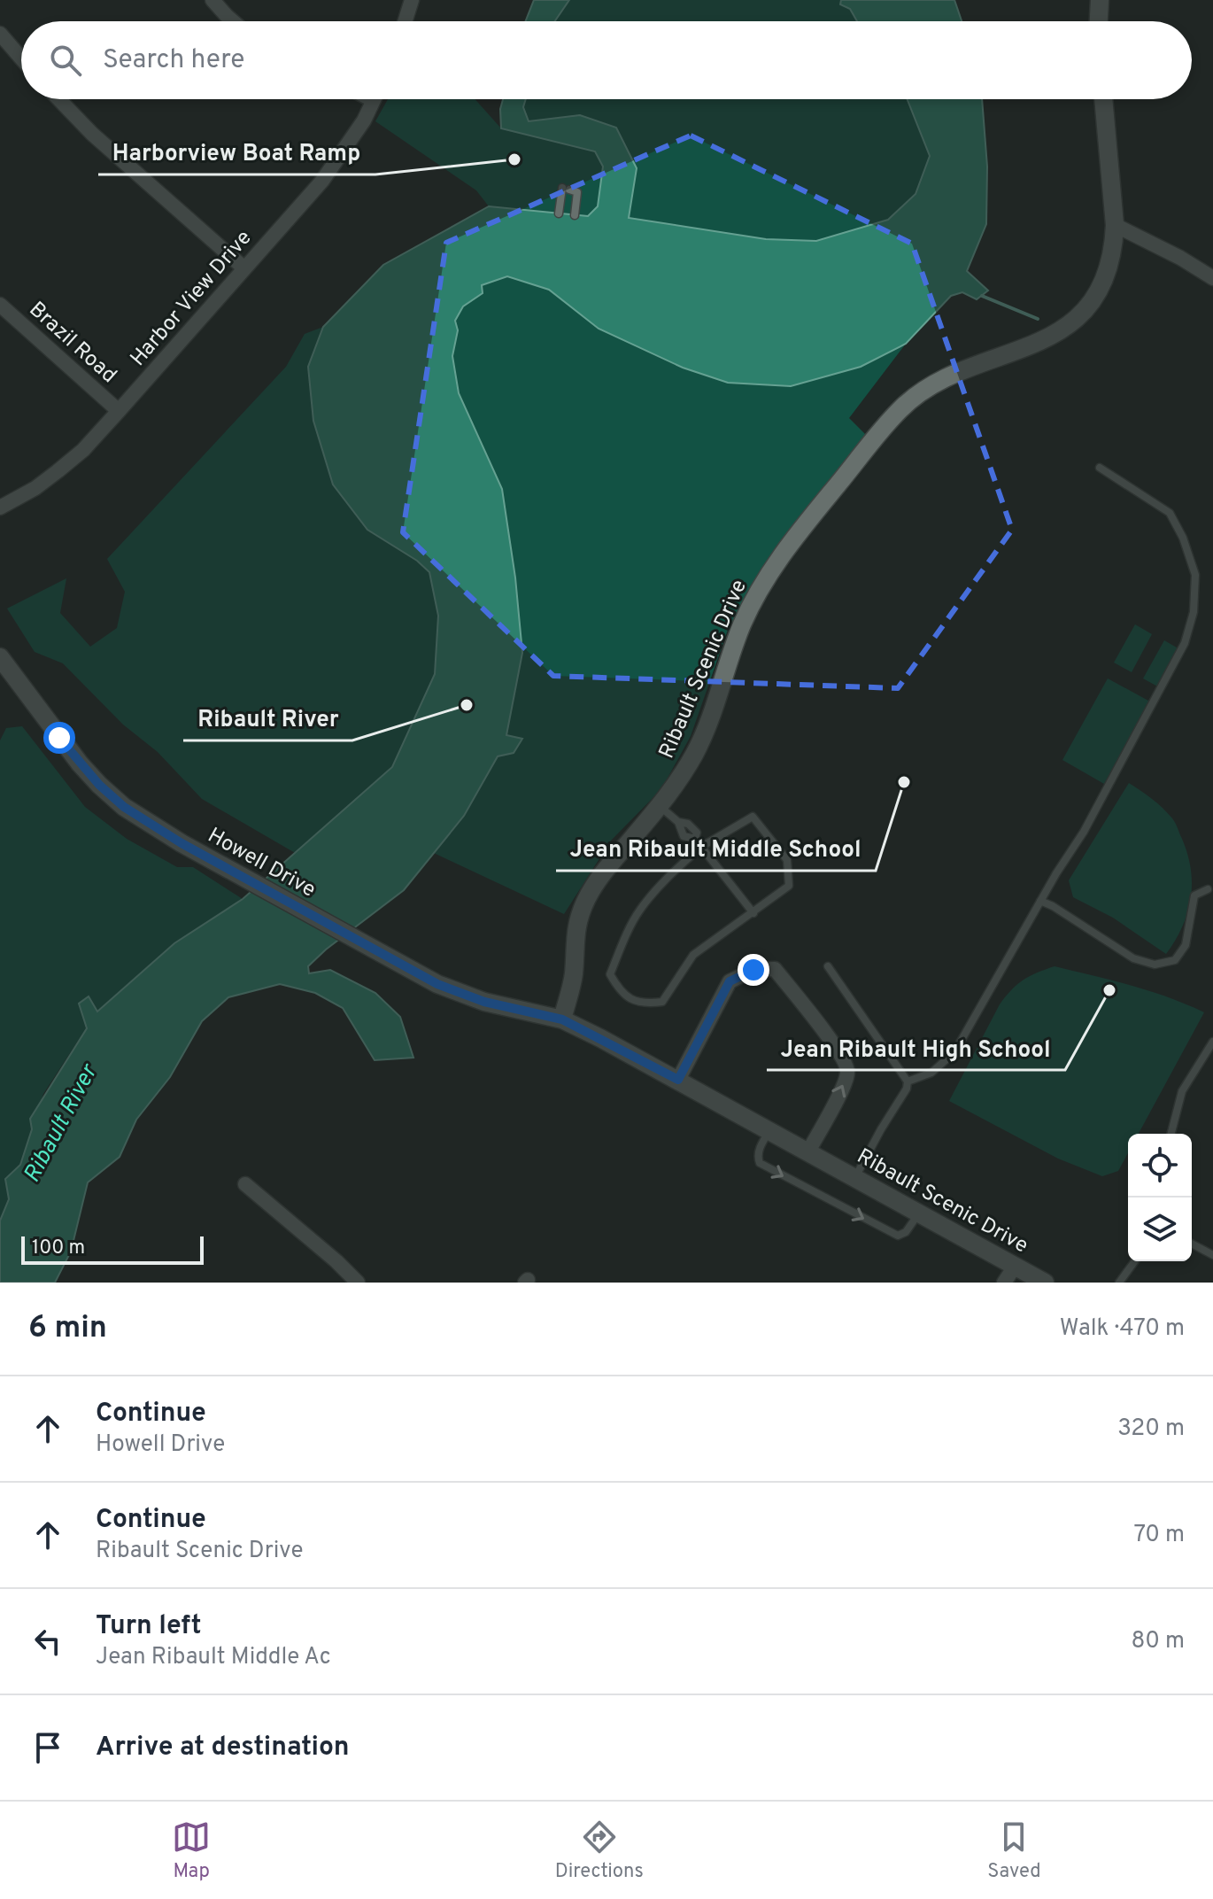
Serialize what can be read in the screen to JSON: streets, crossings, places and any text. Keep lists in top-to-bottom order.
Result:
{
  "streets": {
    "street": [
      "Harbor View Drive",
      "Brazil Road",
      "Ribault Scenic Drive",
      "Howell Drive"
    ]
  },
  "crossings": [
    ["Harbor View Drive", "Brazil Road"],
    ["Ribault Scenic Drive", "Howell Drive"]
  ],
  "water": ["Ribault River"],
  "places": [
    "Harborview Boat Ramp",
    "Ribault River",
    "Jean Ribault Middle School",
    "Jean Ribault High School"
  ],
  "scale_bar": "100 m",
  "page": {
    "search": "Search here",
    "scale": "100 m",
    "heading": ["6 min", "Walk · 470 m"],
    "list": [
      ["Continue", "Howell Drive", "320 m"],
      ["Continue", "Ribault Scenic Drive", "70 m"],
      ["Turn left", "Jean Ribault Middle Ac", "80 m"],
      "Arrive at destination"
    ],
    "nav": ["Map", "Directions", "Saved"]
  }
}
